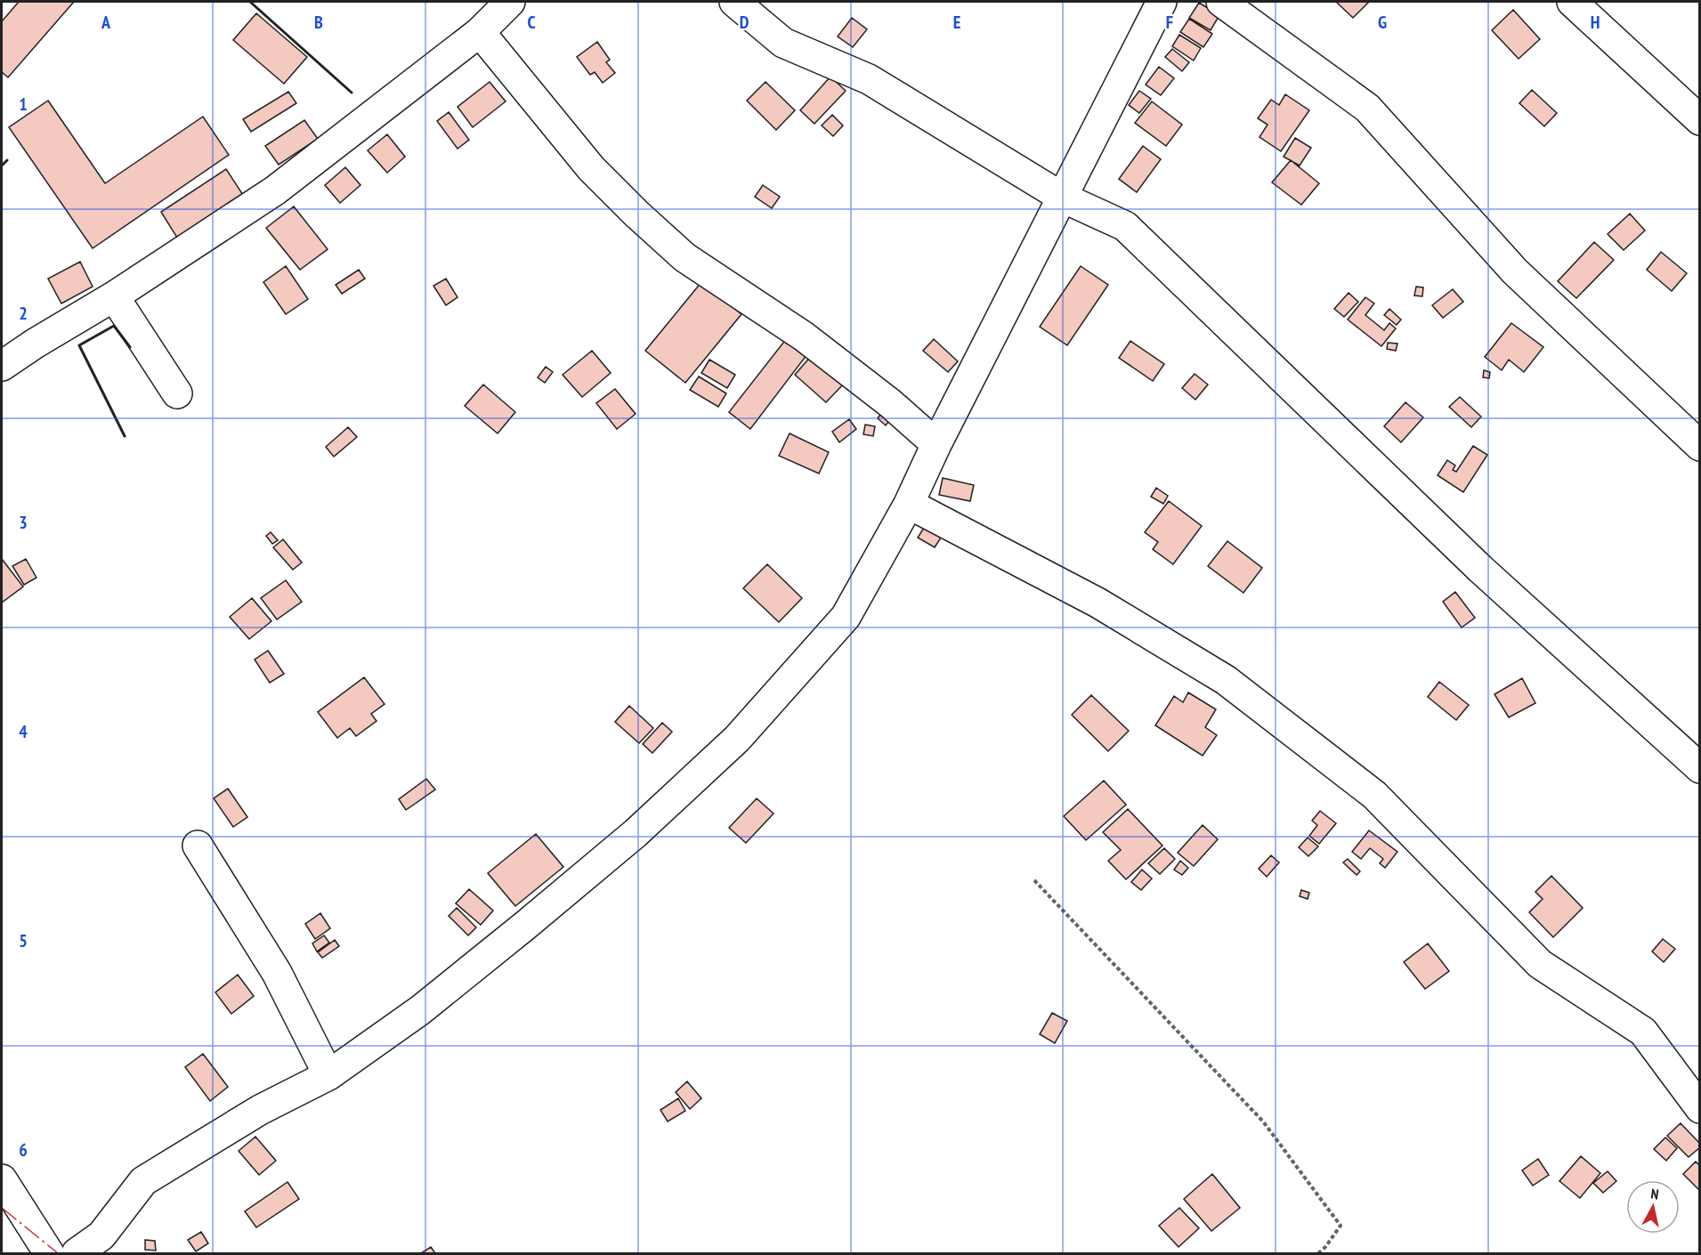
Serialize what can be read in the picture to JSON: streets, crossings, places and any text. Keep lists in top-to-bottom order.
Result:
{
  "north": "top",
  "grid": {
    "columns": [
      "A",
      "B",
      "C",
      "D",
      "E",
      "F",
      "G",
      "H"
    ],
    "rows": [
      "1",
      "2",
      "3",
      "4",
      "5",
      "6"
    ]
  }
}
